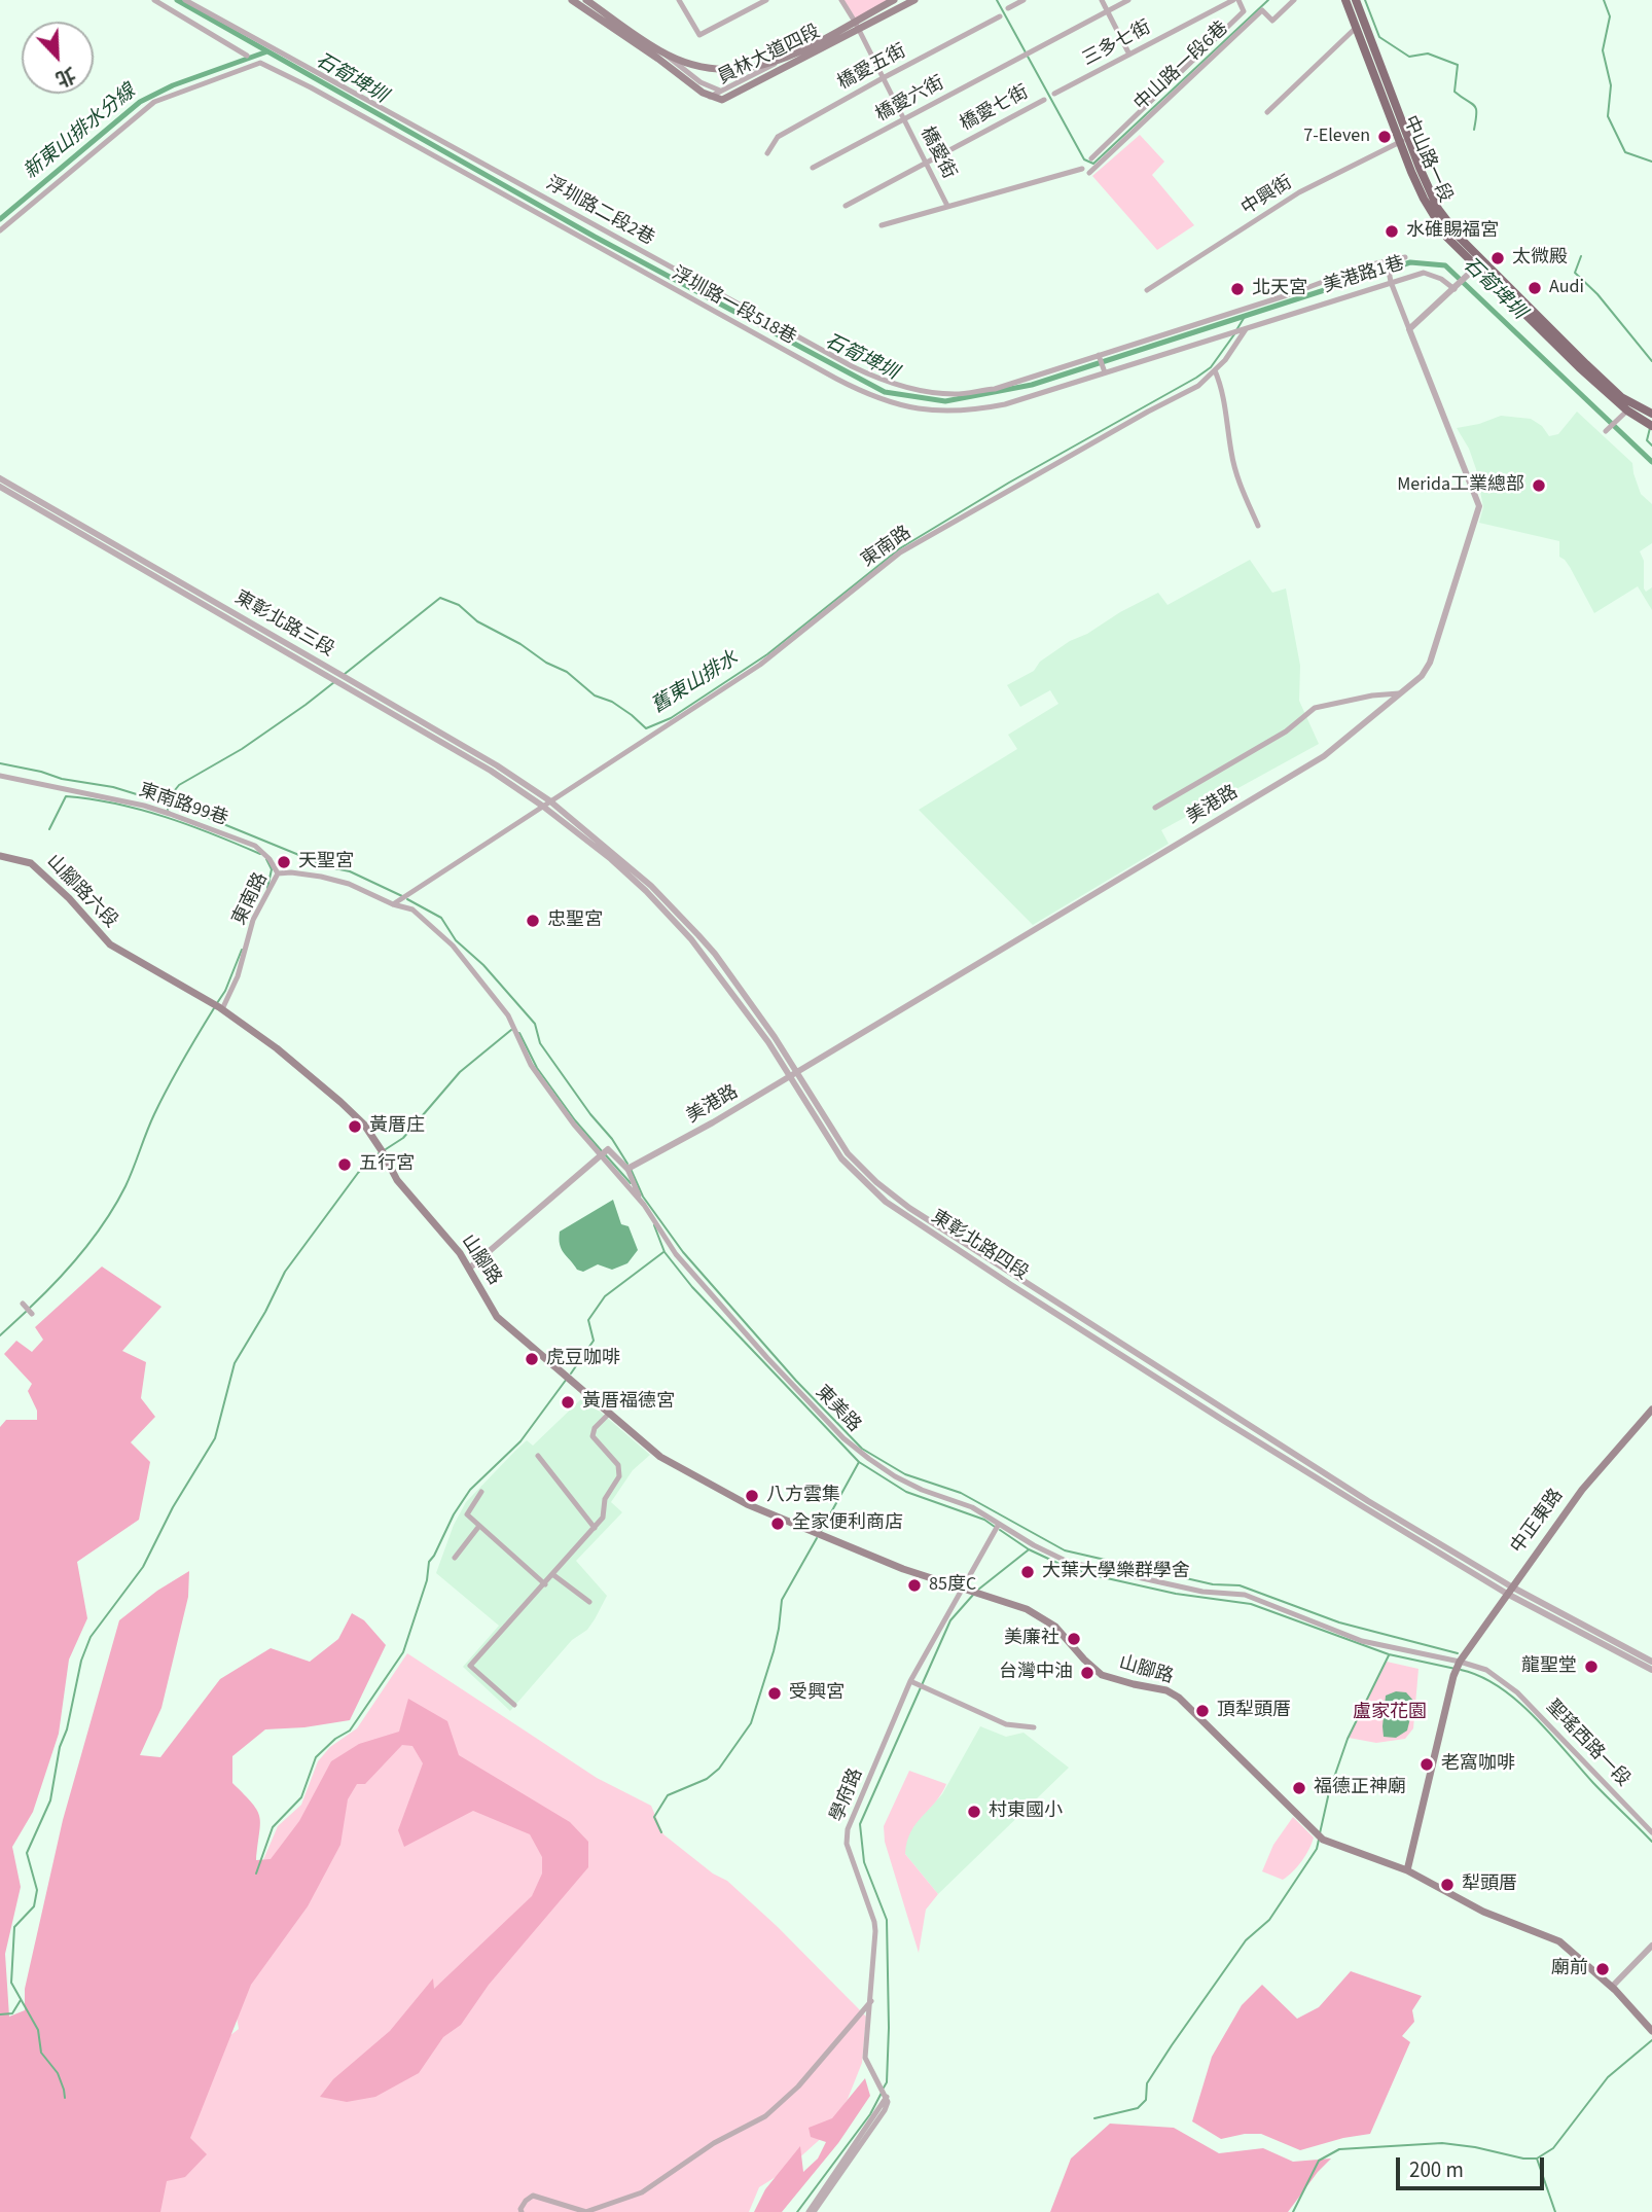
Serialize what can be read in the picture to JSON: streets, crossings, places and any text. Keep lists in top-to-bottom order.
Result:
{
  "streets": {
    "main road": [
      "員林大道四段",
      "中山路一段",
      "山腳路六段",
      "山腳路",
      "中正東路"
    ],
    "street": [
      "三多七街",
      "中山路一段6巷",
      "橋愛五街",
      "橋愛六街",
      "橋愛七街",
      "橋愛街",
      "中興街",
      "浮圳路二段2巷",
      "美港路1巷",
      "浮圳路一段518巷",
      "東南路",
      "東彰北路三段",
      "東南路99巷",
      "美港路",
      "東彰北路四段",
      "東美路",
      "聖瑤西路一段",
      "學府路"
    ]
  },
  "crossings": [
    ["員林大道四段", "橋愛街"],
    ["橋愛五街", "橋愛街"],
    ["橋愛六街", "橋愛街"],
    ["橋愛七街", "橋愛街"],
    ["中山路一段", "中興街"],
    ["美港路1巷", "浮圳路一段518巷"],
    ["東南路", "東彰北路三段"],
    ["東南路", "東南路99巷"],
    ["東南路", "山腳路六段"],
    ["東南路", "東彰北路四段"],
    ["東南路", "山腳路"],
    ["東南路", "東美路"],
    ["東彰北路三段", "東彰北路四段"],
    ["美港路", "東彰北路四段"],
    ["山腳路六段", "山腳路"],
    ["東彰北路四段", "中正東路"],
    ["山腳路", "中正東路"],
    ["山腳路", "學府路"],
    ["東美路", "聖瑤西路一段"],
    ["東美路", "學府路"],
    ["中正東路", "聖瑤西路一段"]
  ],
  "water": ["石筍埤圳", "新東山排水分線", "舊東山排水"],
  "parks": ["盧家花園"],
  "places": [
    "7-Eleven",
    "水碓賜福宮",
    "太微殿",
    "Audi",
    "北天宮",
    "Merida工業總部",
    "天聖宮",
    "忠聖宮",
    "黃厝庄",
    "五行宮",
    "虎豆咖啡",
    "黃厝福德宮",
    "八方雲集",
    "全家便利商店",
    "大葉大學樂群學舍",
    "85度C",
    "美廉社",
    "龍聖堂",
    "台灣中油",
    "受興宮",
    "頂犁頭厝",
    "老窩咖啡",
    "福德正神廟",
    "村東國小",
    "犁頭厝",
    "廟前"
  ],
  "scale_bar": "200 m",
  "north": "bottom right"
}
